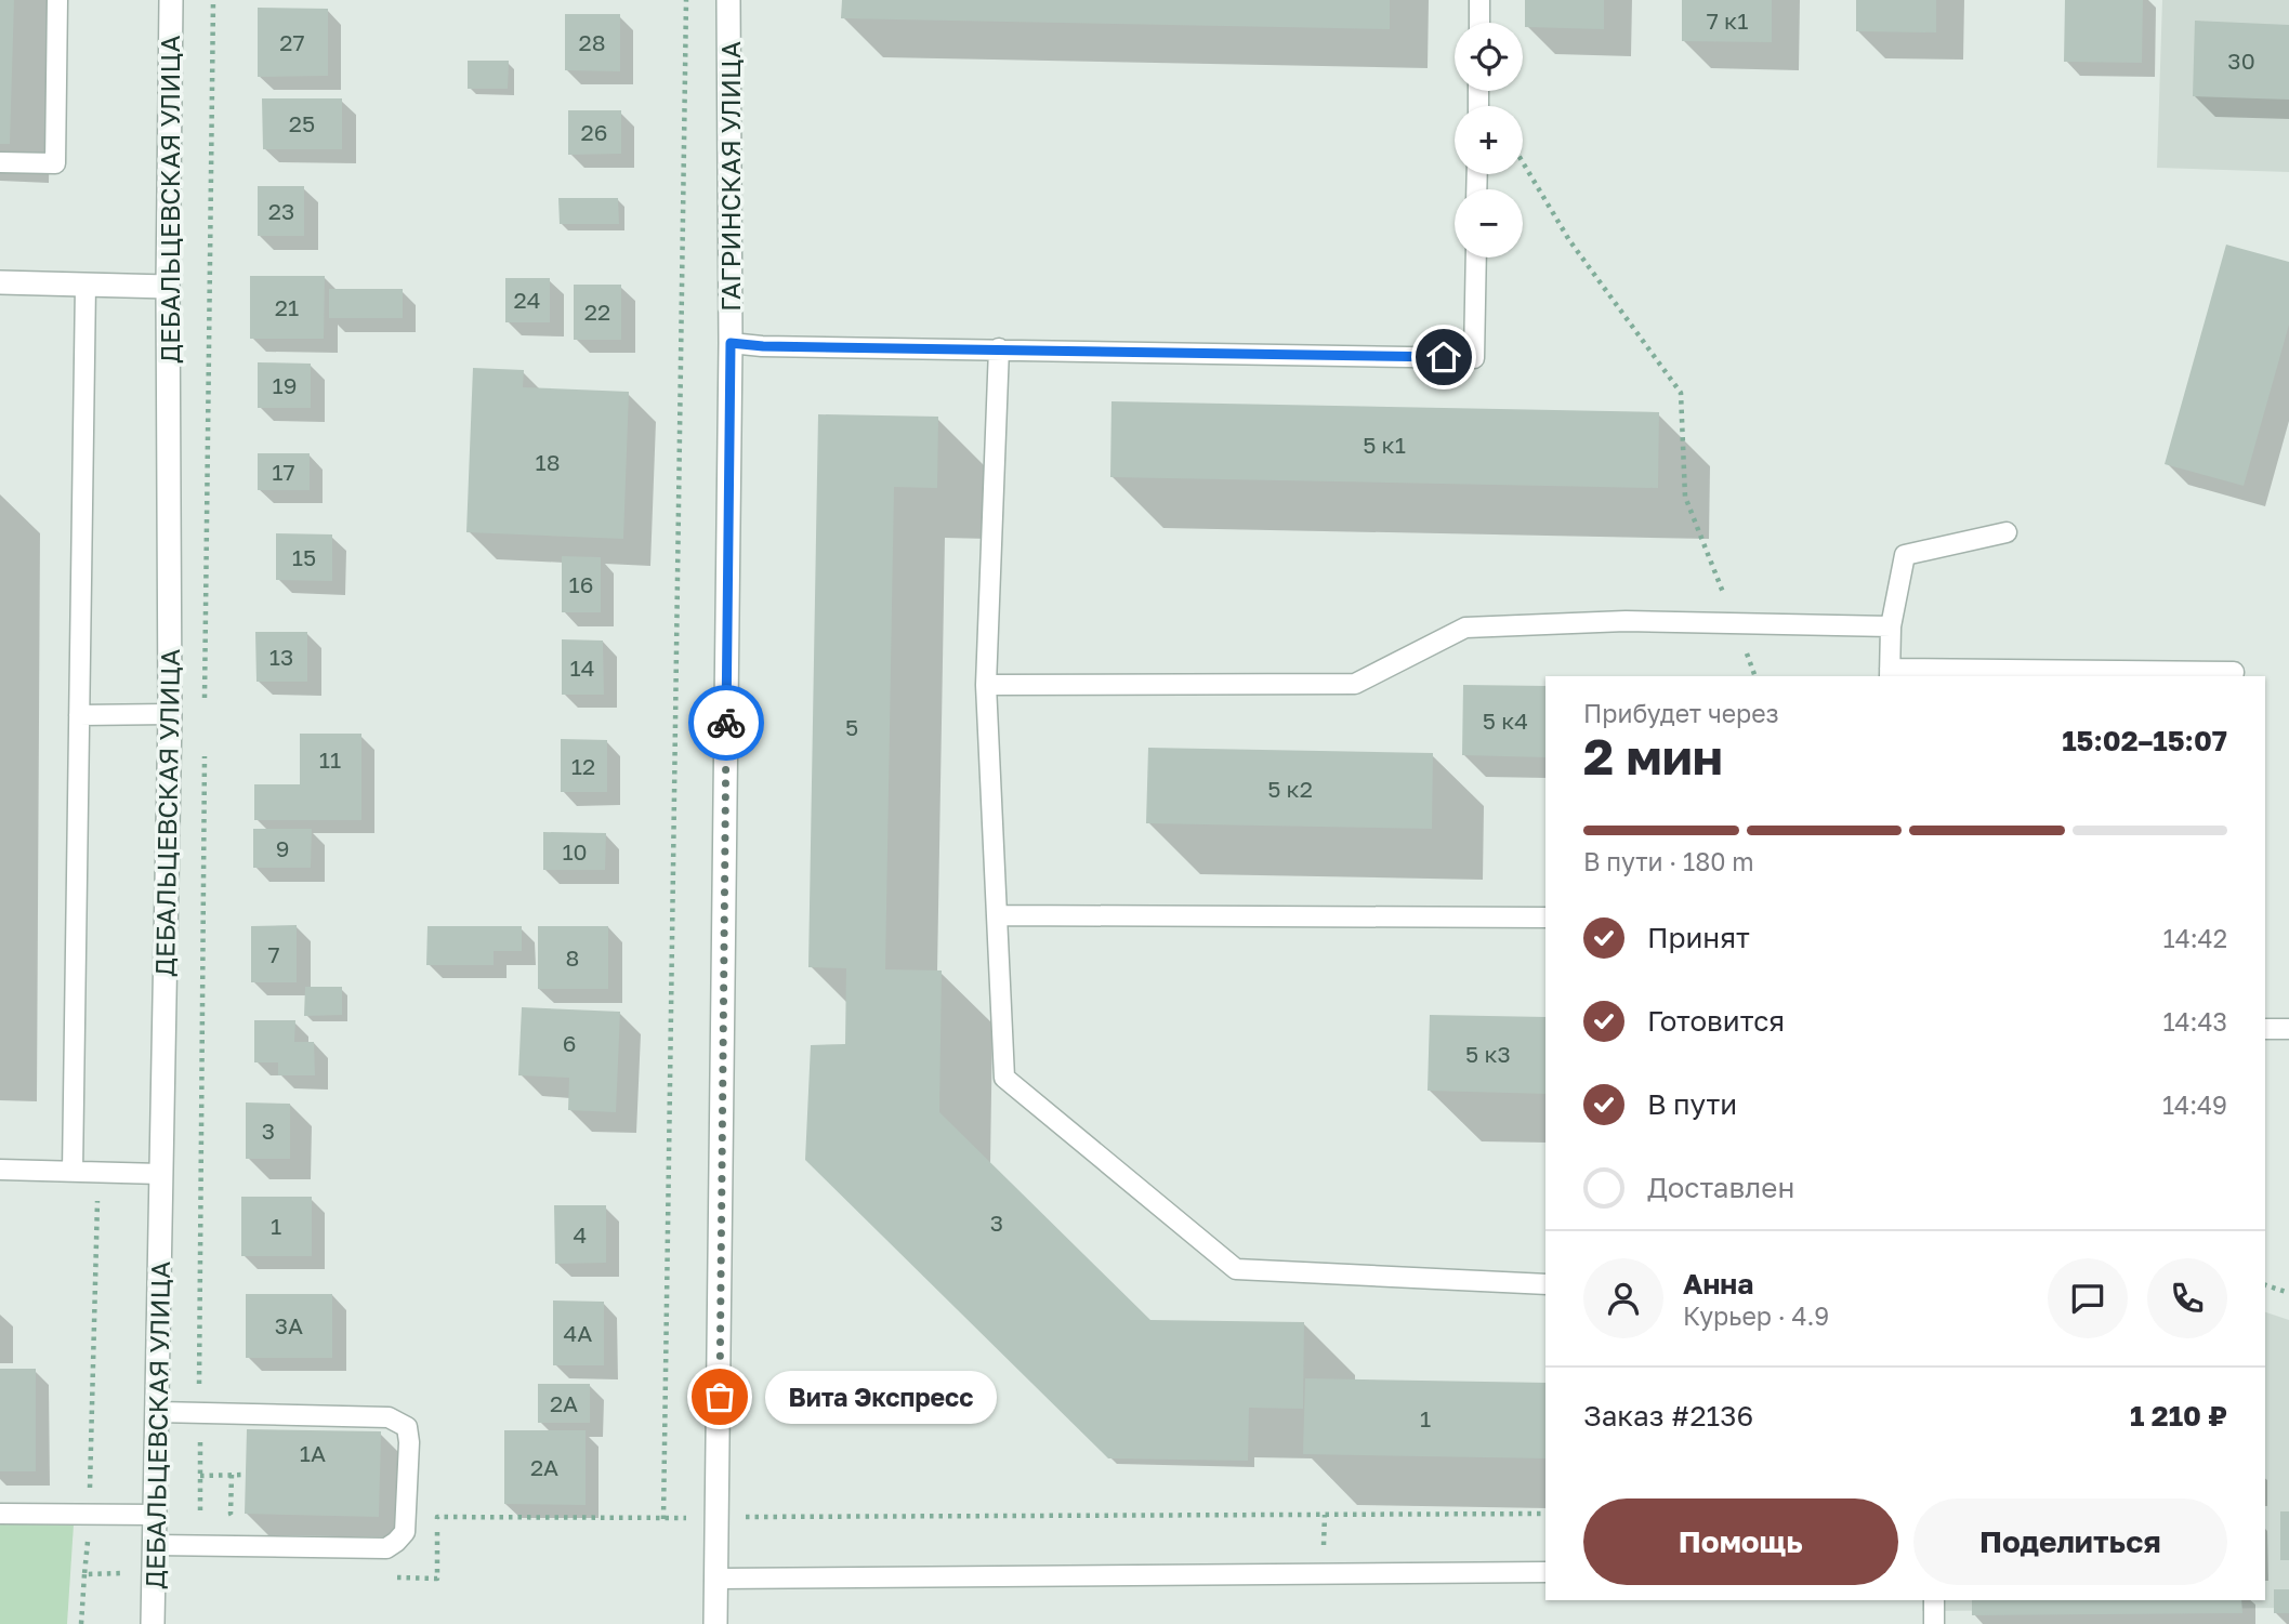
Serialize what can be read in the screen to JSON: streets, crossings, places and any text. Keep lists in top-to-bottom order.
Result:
{
  "streets": {
    "street": ["ГАГРИНСКАЯ УЛИЦА", "ДЕБАЛЬЦЕВСКАЯ УЛИЦА"]
  },
  "places": ["Вита Экспресс"],
  "house_numbers": [
    "7 к1",
    "27",
    "28",
    "30",
    "25",
    "26",
    "23",
    "24",
    "21",
    "22",
    "19",
    "5 к1",
    "18",
    "17",
    "15",
    "16",
    "13",
    "14",
    "5 к4",
    "5",
    "11",
    "12",
    "5 к2",
    "9",
    "10",
    "7",
    "8",
    "6",
    "5 к3",
    "3",
    "3",
    "1",
    "4",
    "3А",
    "4А",
    "2А",
    "1",
    "1А",
    "2А"
  ],
  "page": {
    "map_buttons": ["+", "−"],
    "heading": ["2 мин", "Прибудет через", "15:02–15:07"],
    "panel": [
      "Анна",
      "Курьер · 4.9",
      "Заказ #2136",
      "1 210 ₽"
    ],
    "bar": "В пути · 180 m",
    "list": [
      ["Принят", "14:42"],
      ["Готовится", "14:43"],
      ["В пути", "14:49"],
      "Доставлен"
    ],
    "bubble": "Вита Экспресс",
    "buttons": ["Помощь", "Поделиться"]
  }
}
